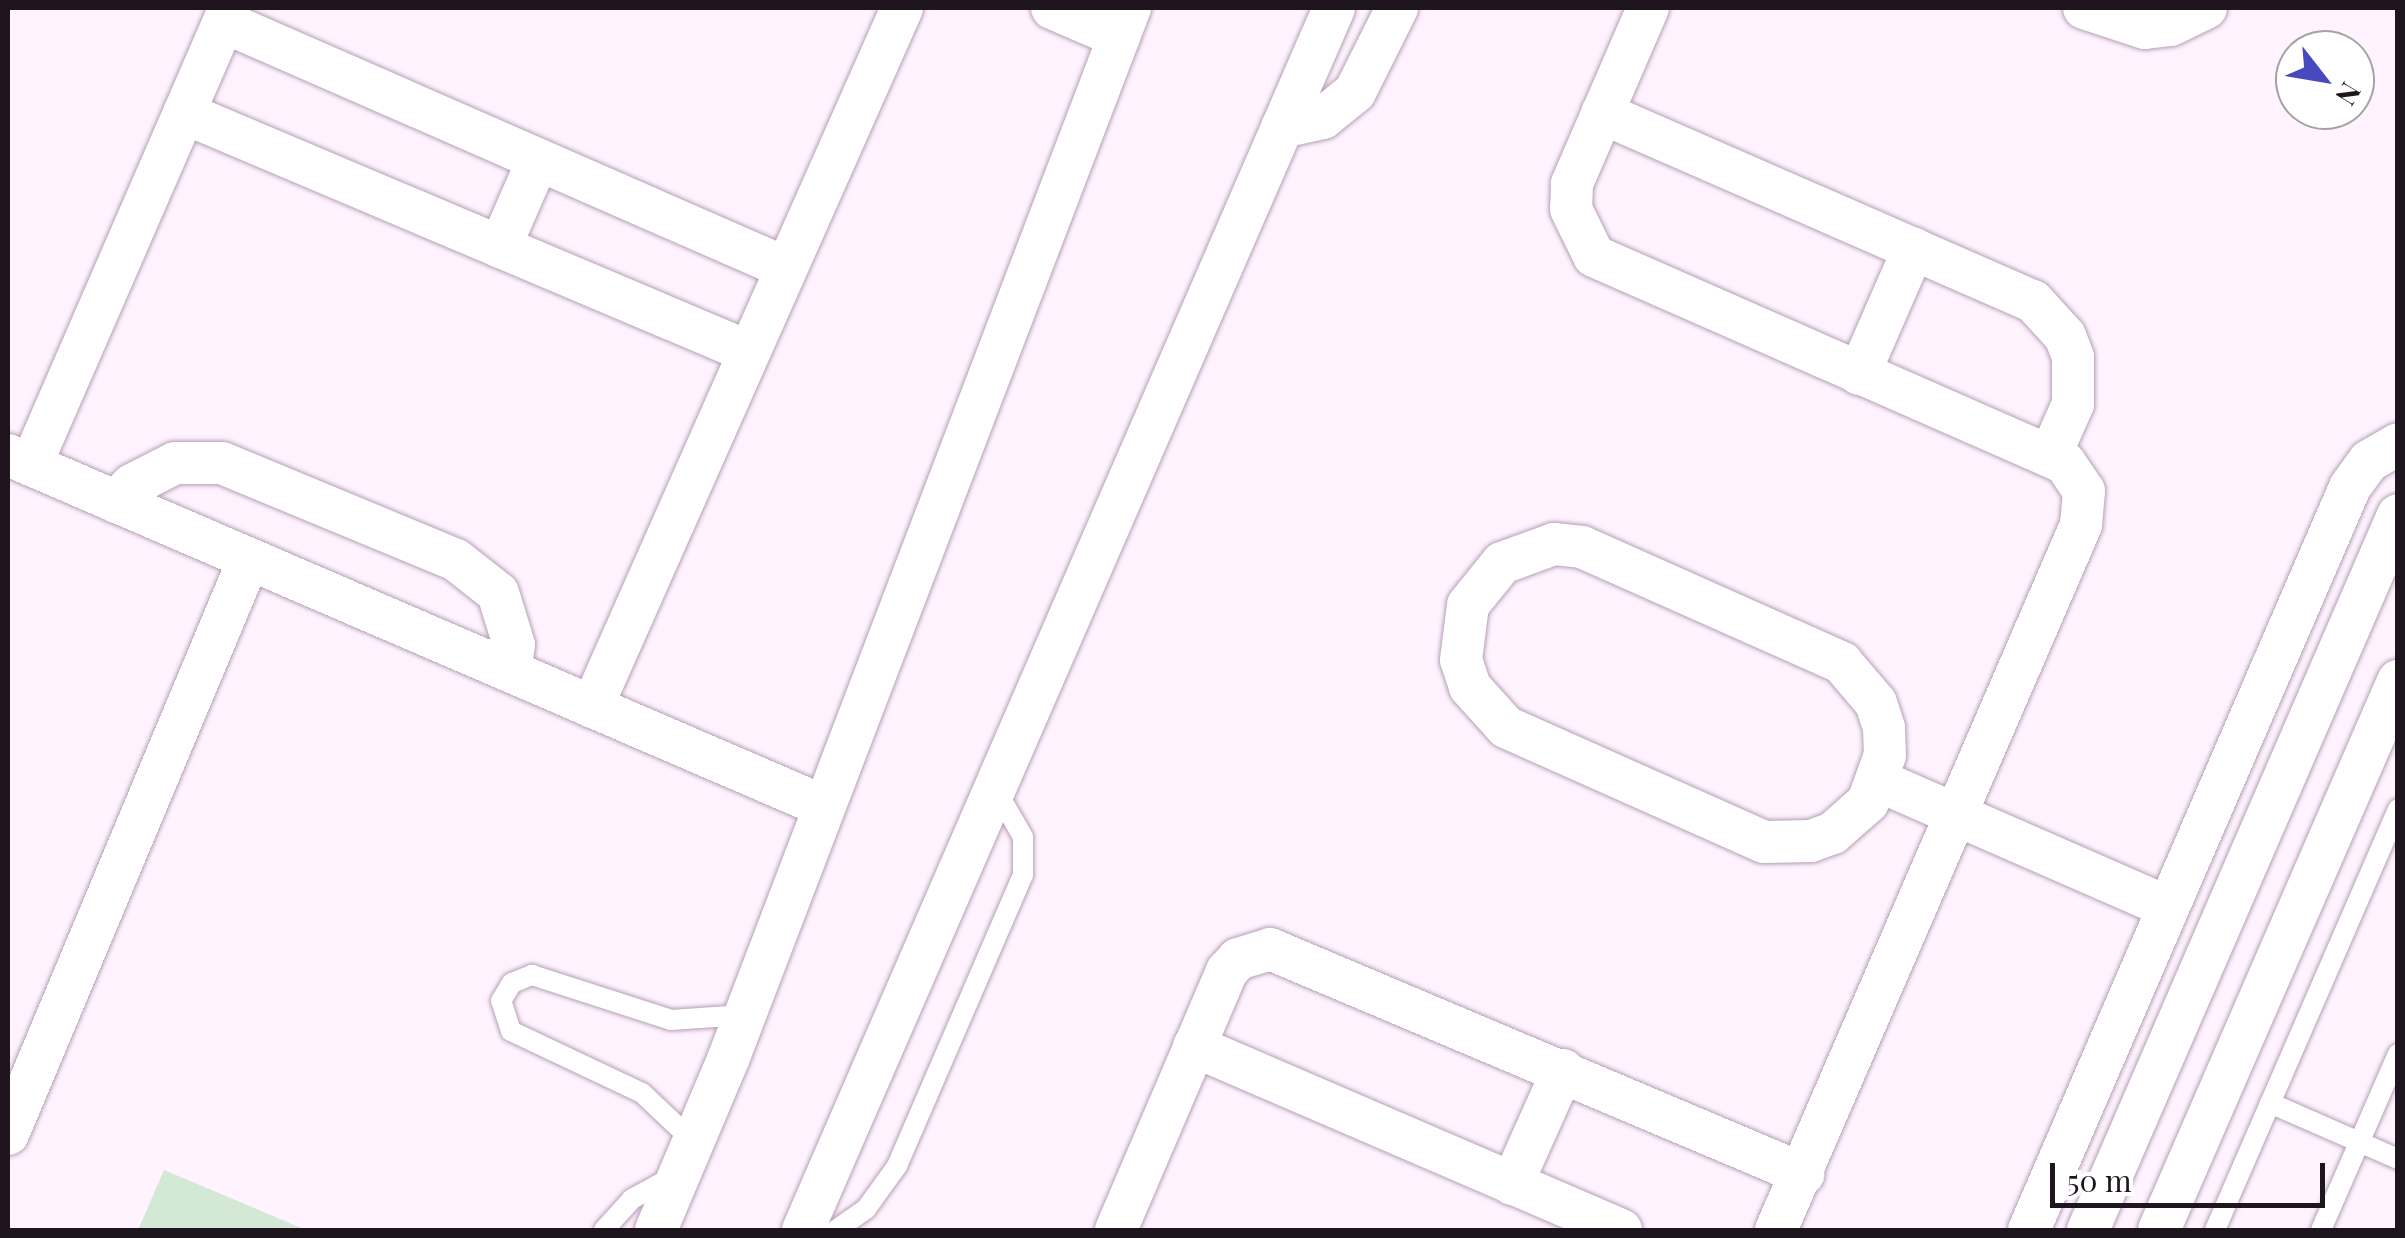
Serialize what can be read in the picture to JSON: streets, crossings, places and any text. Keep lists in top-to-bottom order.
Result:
{
  "scale_bar": "50 m",
  "north": "bottom right"
}
